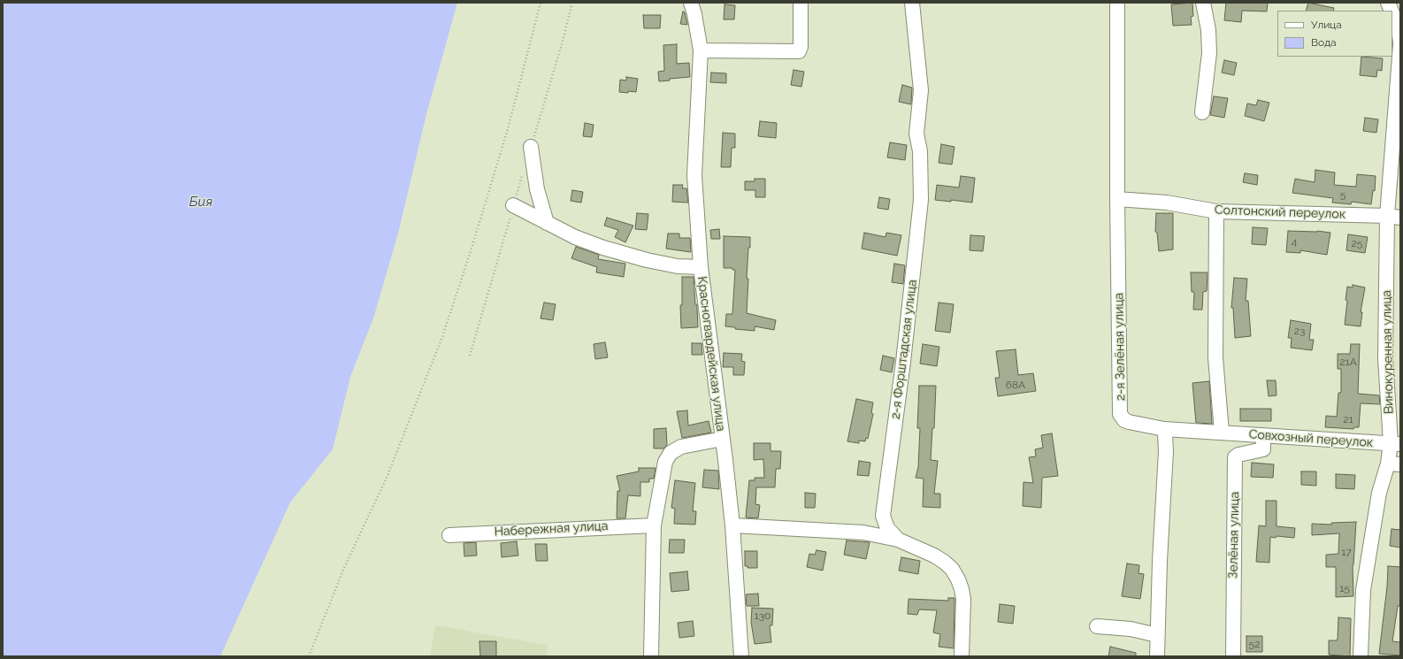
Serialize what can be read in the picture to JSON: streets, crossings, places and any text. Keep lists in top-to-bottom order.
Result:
{
  "streets": {
    "street": [
      "Солтонский переулок",
      "2-я Зелёная улица",
      "2-я Форштадская улица",
      "Винокуренная улица",
      "Красногвардейская улица",
      "Совхозный переулок",
      "Набережная улица",
      "Зелёная улица"
    ]
  },
  "crossings": [
    ["Солтонский переулок", "2-я Зелёная улица"],
    ["Солтонский переулок", "Винокуренная улица"],
    ["2-я Зелёная улица", "Совхозный переулок"],
    ["Винокуренная улица", "Совхозный переулок"],
    ["Совхозный переулок", "Зелёная улица"]
  ],
  "water": ["Бия"],
  "house_numbers": [
    "5",
    "4",
    "25",
    "23",
    "21А",
    "68А",
    "21",
    "17",
    "15",
    "130",
    "52"
  ],
  "legend": ["Улица", "Вода"]
}
